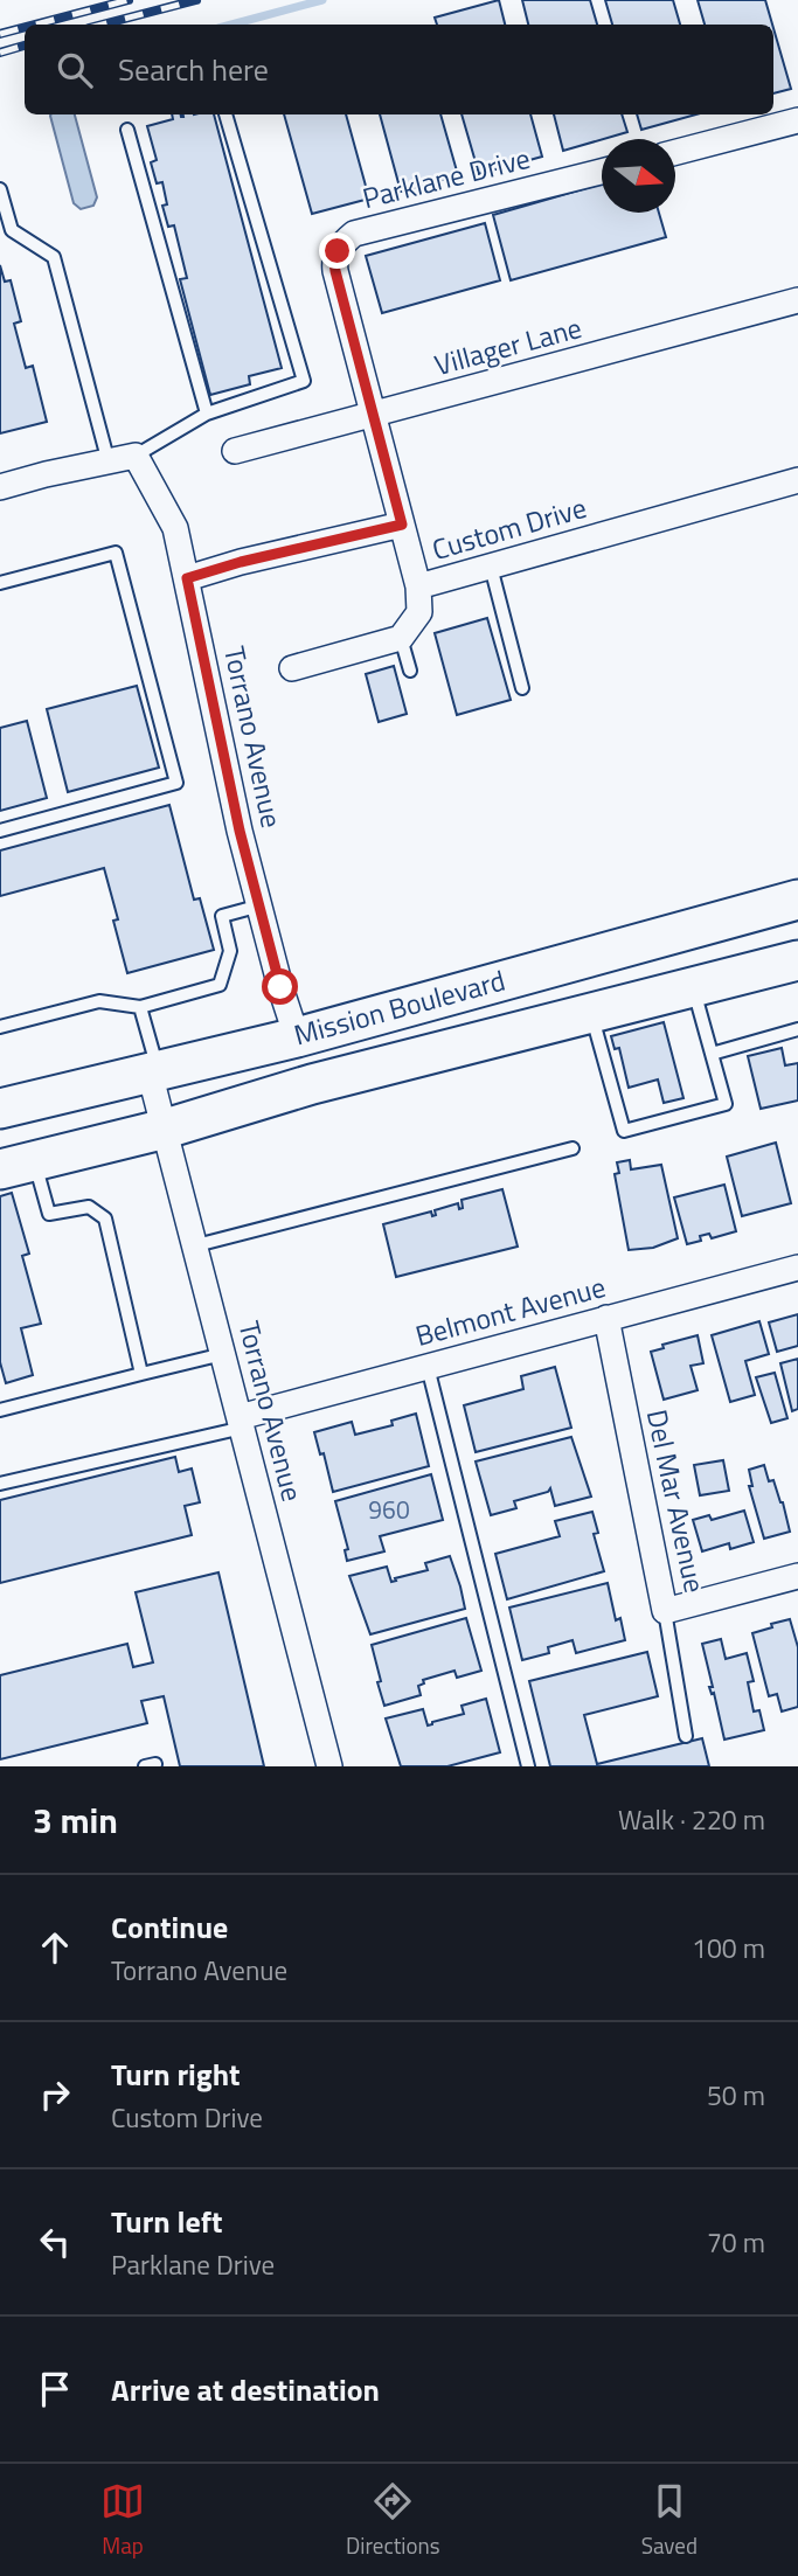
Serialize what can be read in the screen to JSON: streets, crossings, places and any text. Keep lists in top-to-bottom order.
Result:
{
  "streets": {
    "main road": ["Mission Boulevard"],
    "street": [
      "Parklane Drive",
      "Villager Lane",
      "Custom Drive",
      "Torrano Avenue",
      "Belmont Avenue",
      "Del Mar Avenue"
    ]
  },
  "crossings": [
    ["Parklane Drive", "Villager Lane"],
    ["Parklane Drive", "Custom Drive"],
    ["Custom Drive", "Torrano Avenue"],
    ["Torrano Avenue", "Mission Boulevard"],
    ["Torrano Avenue", "Belmont Avenue"],
    ["Belmont Avenue", "Del Mar Avenue"]
  ],
  "house_numbers": ["960"],
  "north": "right",
  "page": {
    "search": "Search here",
    "heading": ["3 min", "Walk · 220 m"],
    "list": [
      ["Continue", "Torrano Avenue", "100 m"],
      ["Turn right", "Custom Drive", "50 m"],
      ["Turn left", "Parklane Drive", "70 m"],
      "Arrive at destination"
    ],
    "nav": ["Map", "Directions", "Saved"]
  }
}
